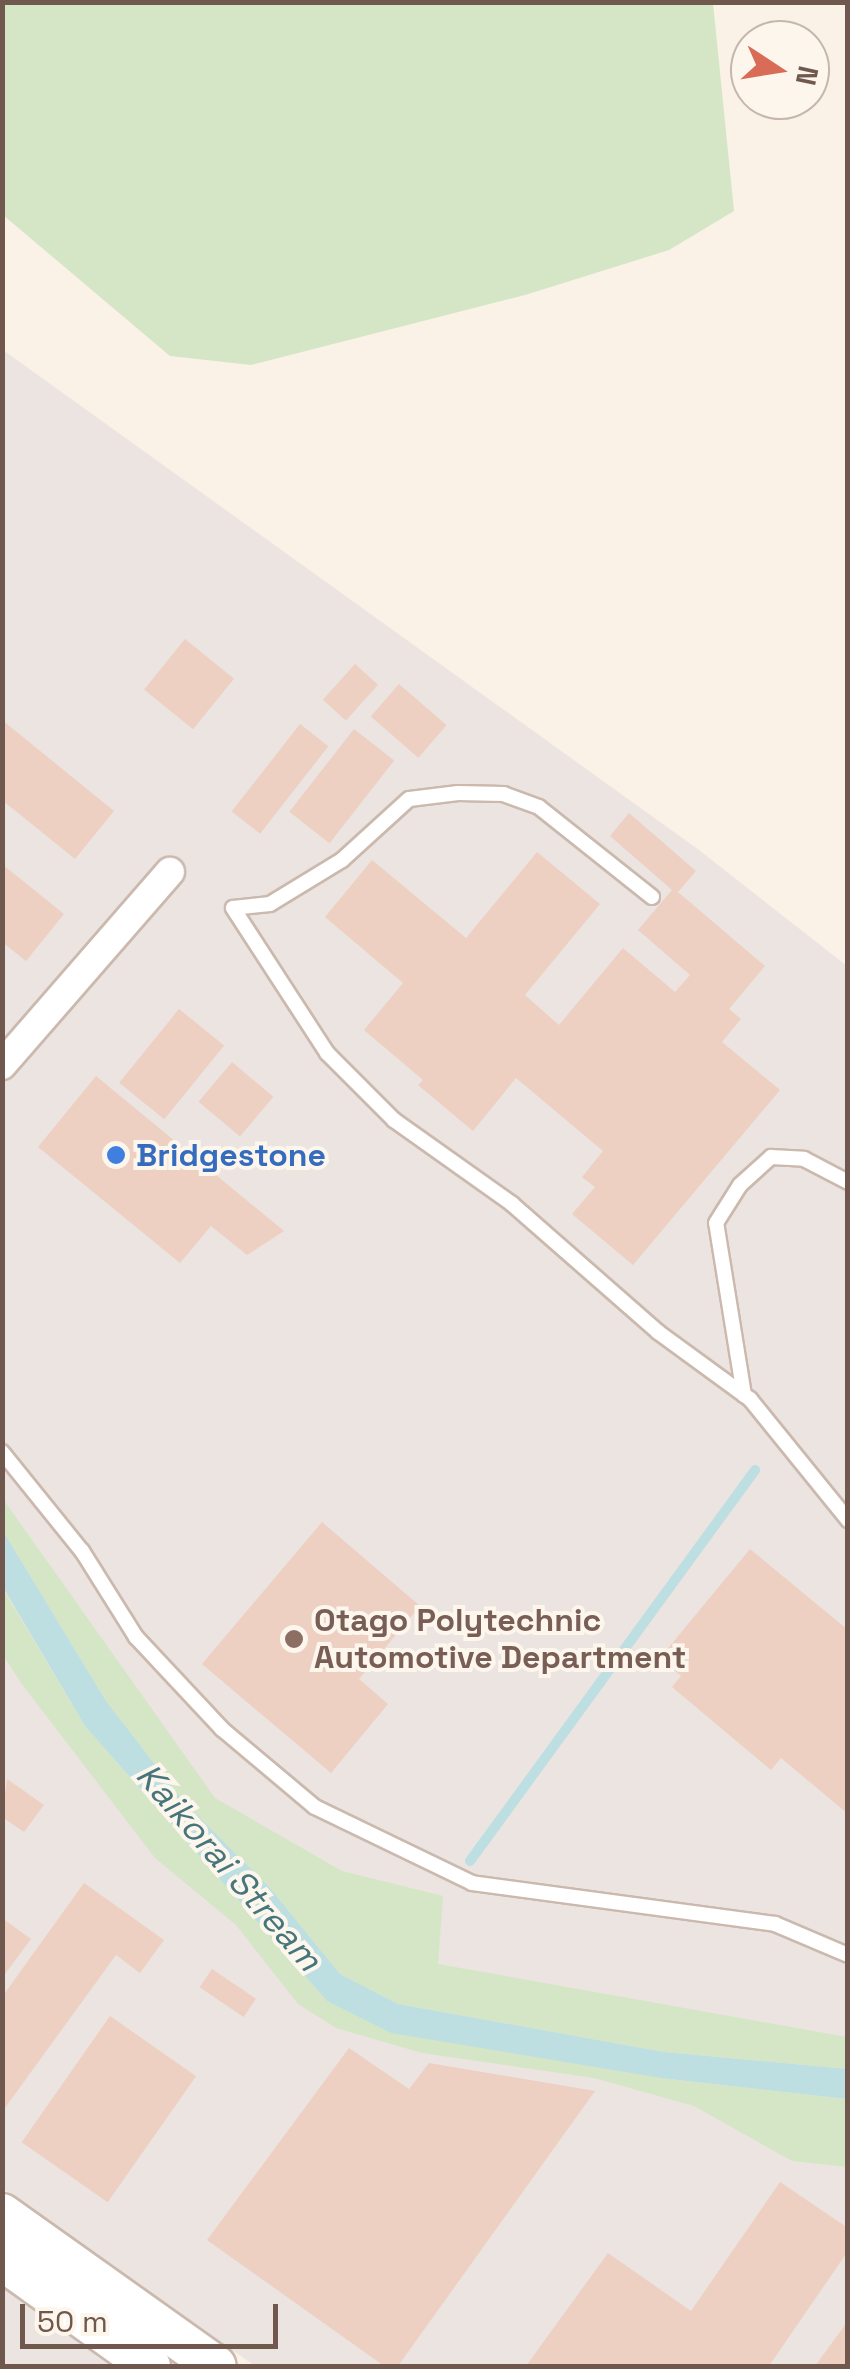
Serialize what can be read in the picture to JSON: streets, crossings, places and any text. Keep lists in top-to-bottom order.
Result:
{
  "water": ["Kaikorai Stream"],
  "places": ["Bridgestone", "Otago Polytechnic Automotive Department"],
  "scale_bar": "50 m",
  "north": "right"
}
